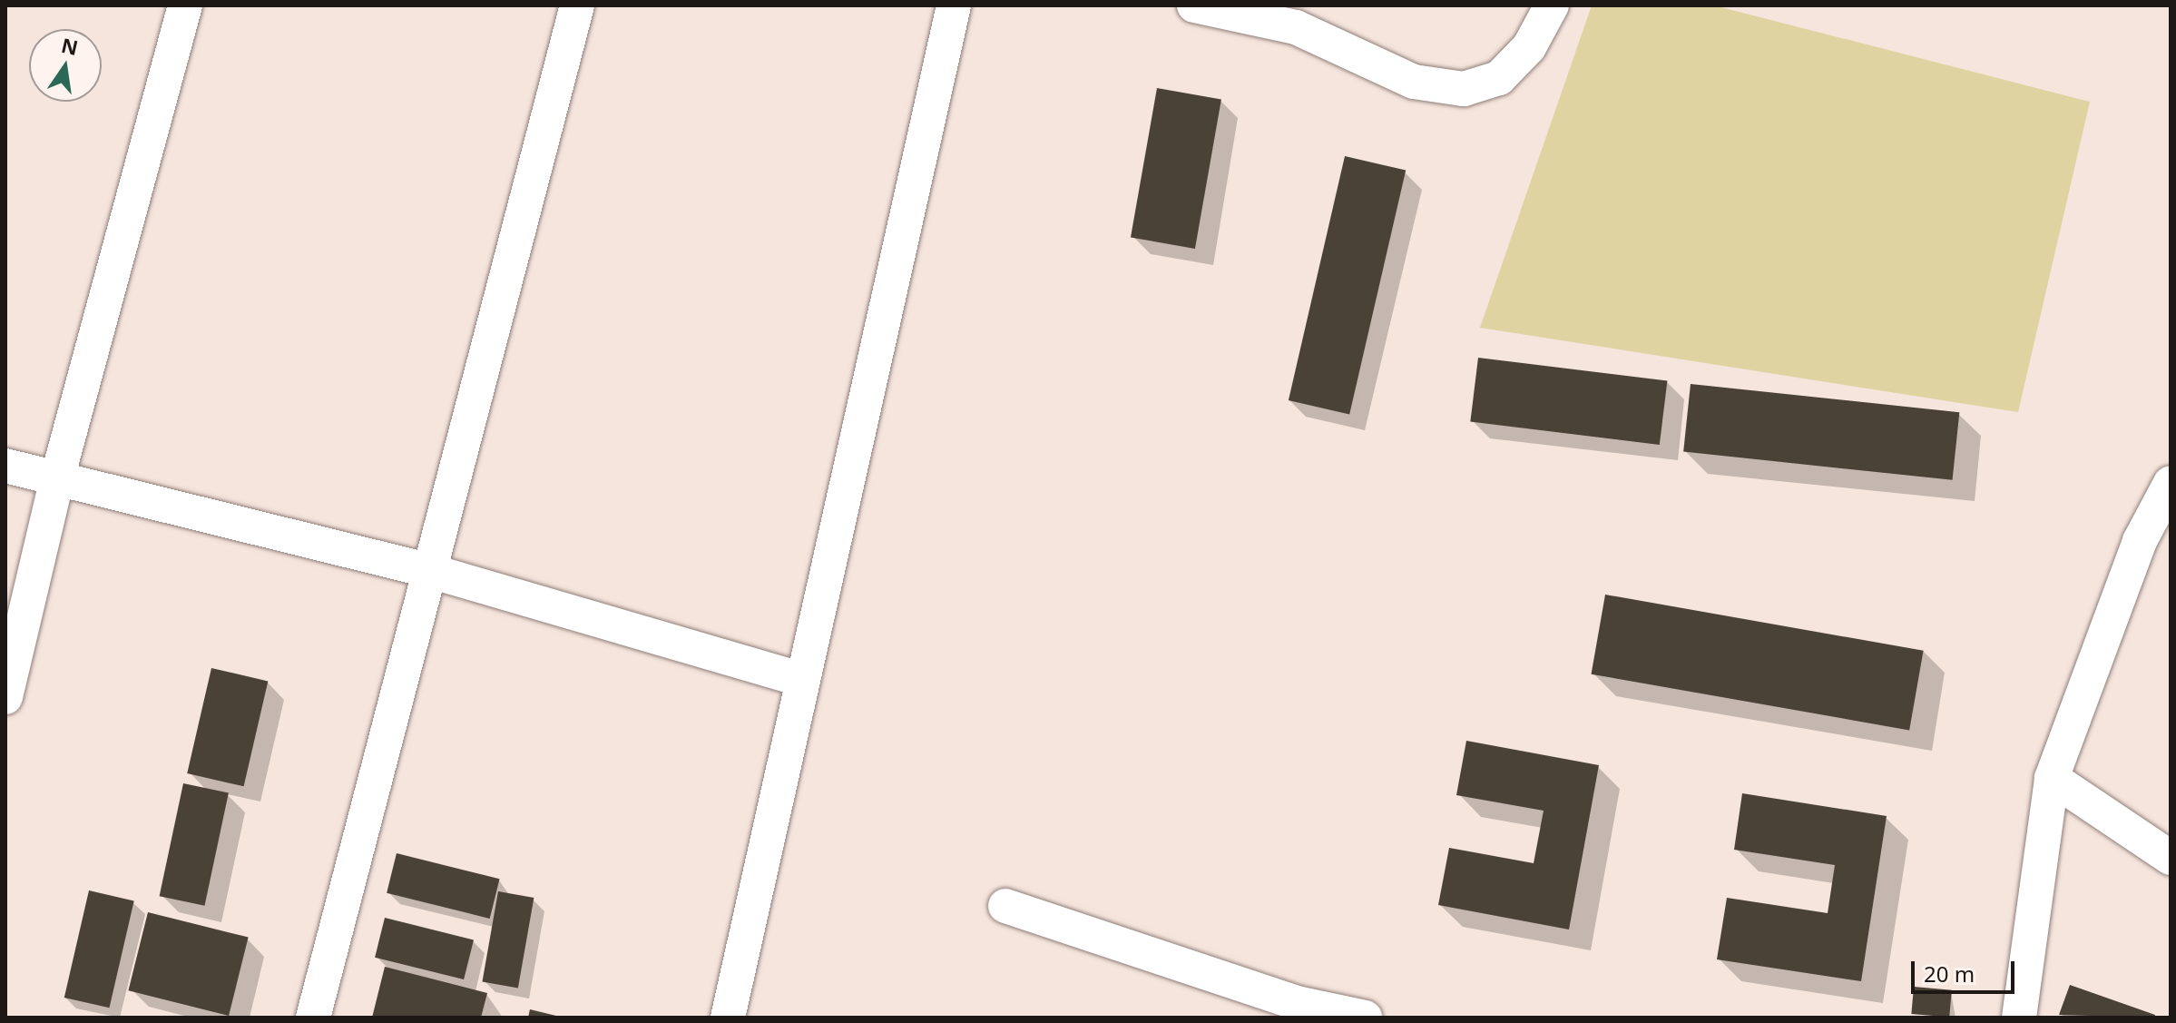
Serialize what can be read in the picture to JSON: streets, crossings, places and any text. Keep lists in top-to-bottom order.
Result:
{
  "scale_bar": "20 m",
  "north": "top"
}
